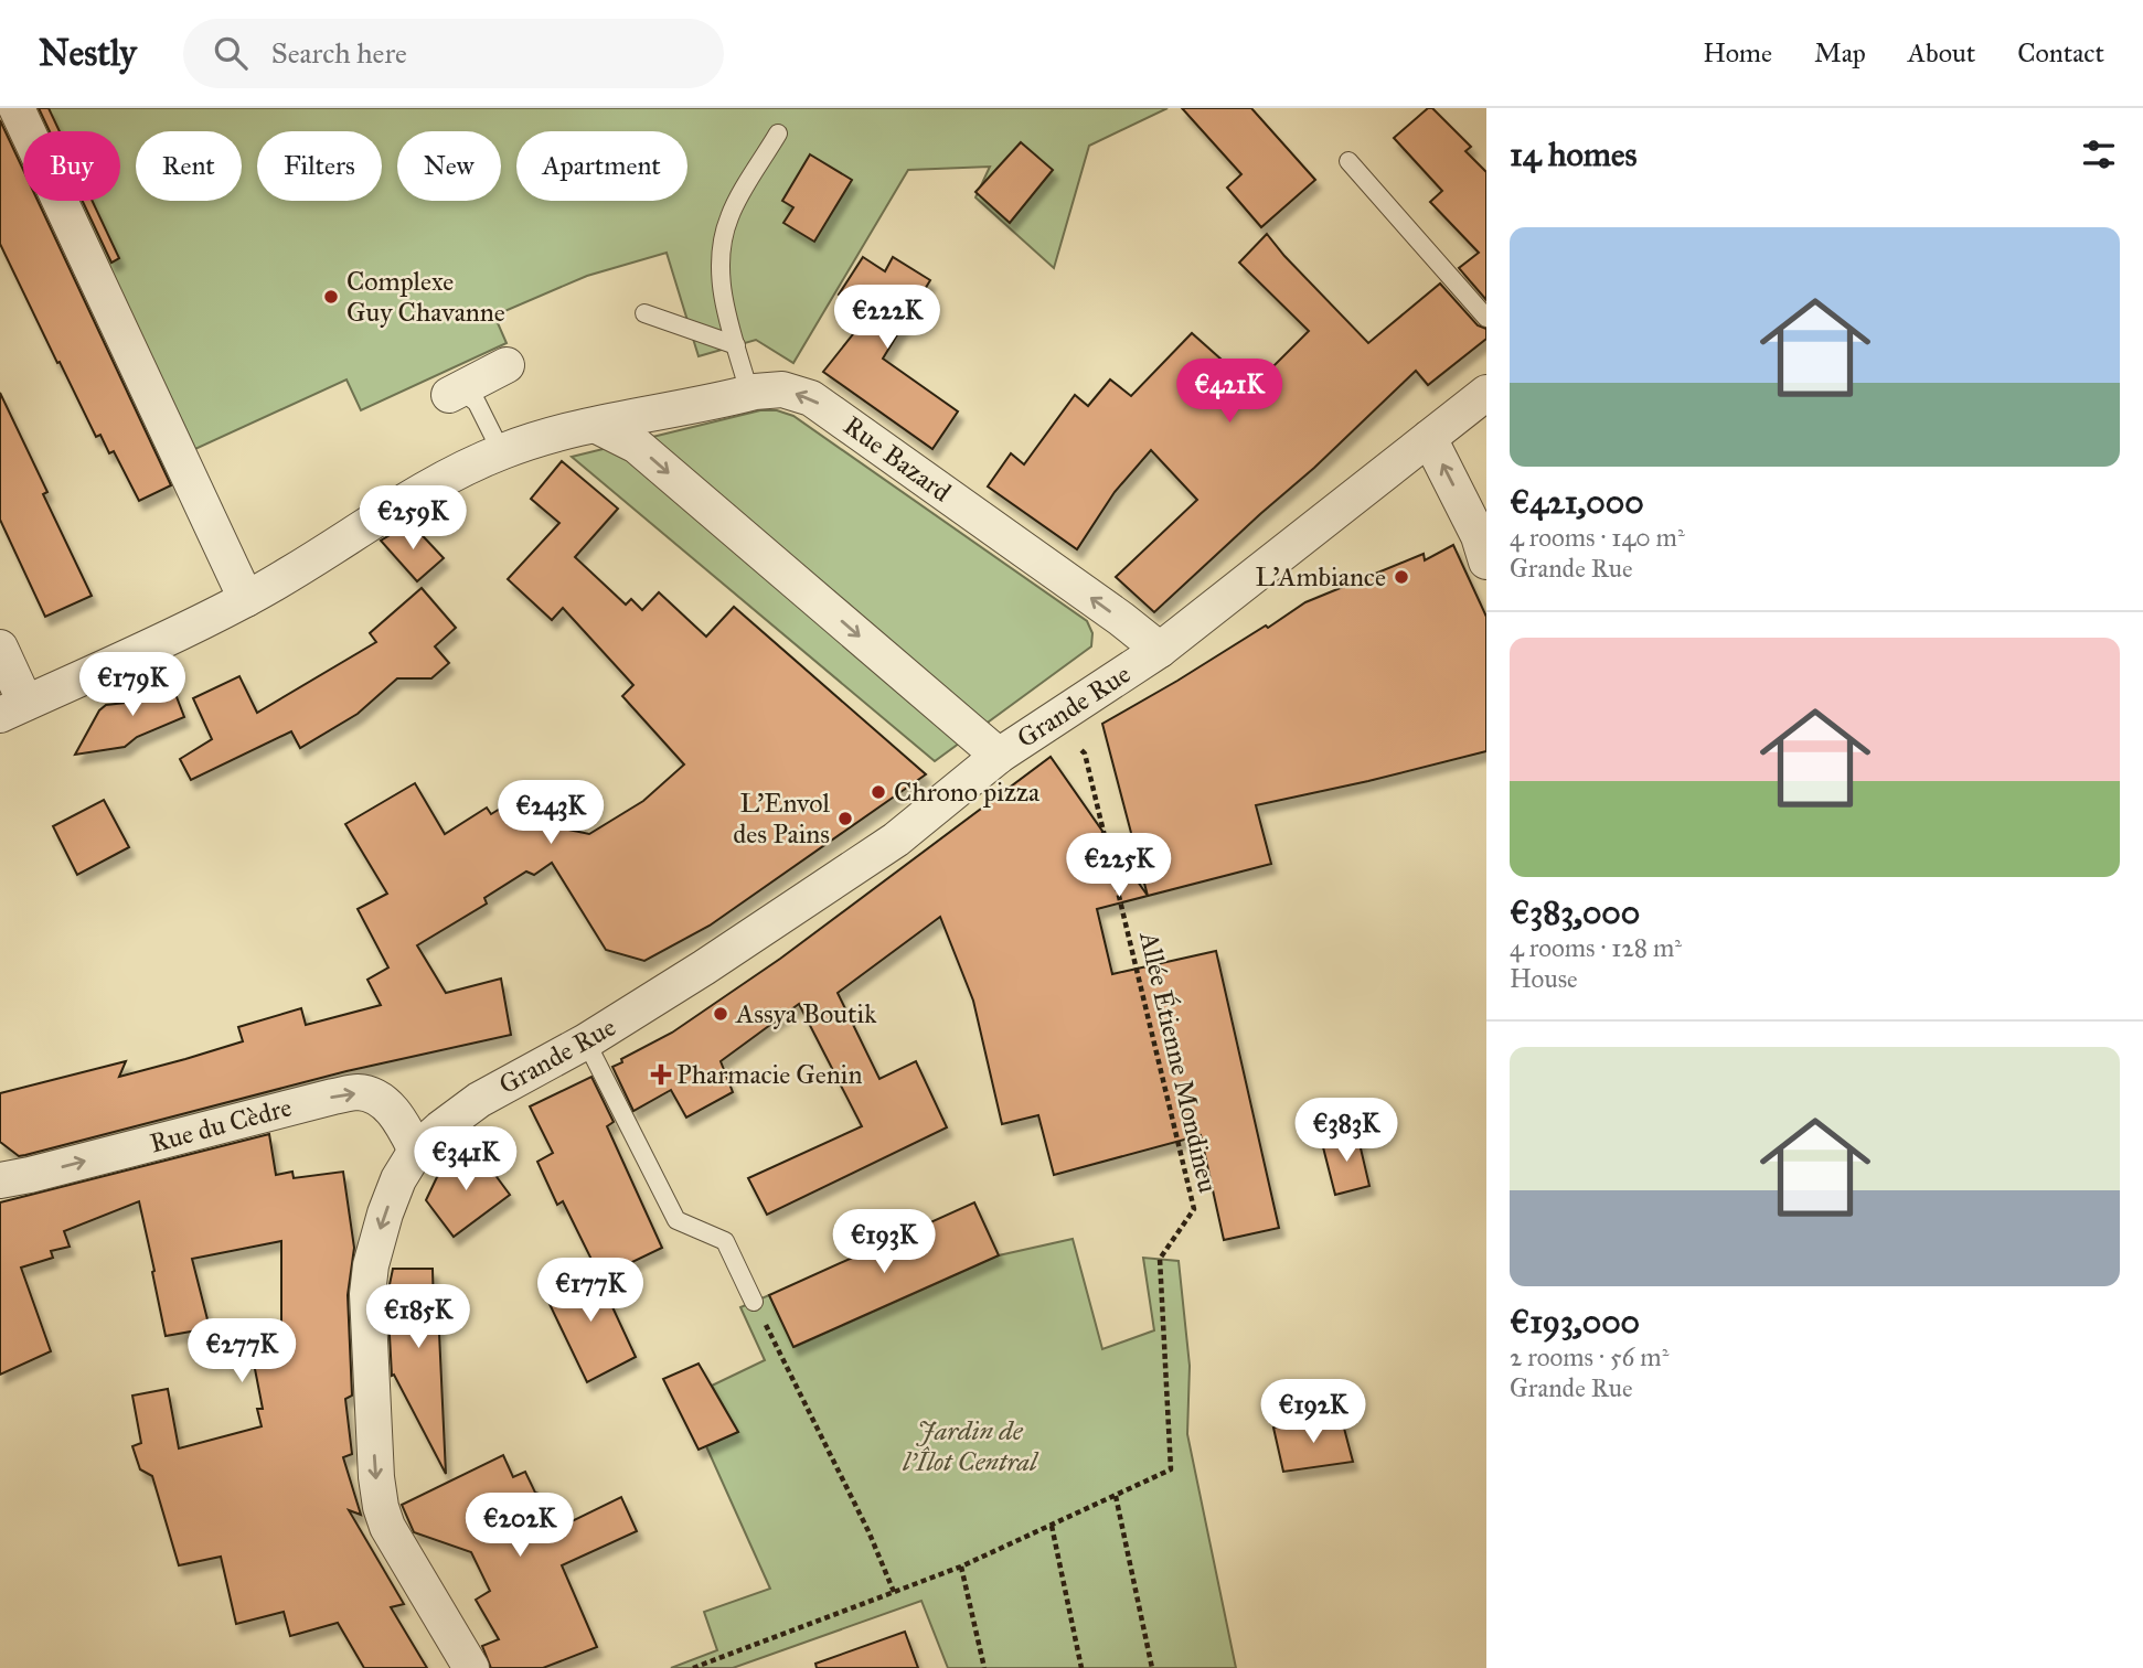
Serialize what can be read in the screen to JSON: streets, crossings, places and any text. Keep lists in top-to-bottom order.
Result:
{
  "streets": {
    "street": ["Rue Bazard", "Grande Rue", "Rue du Cèdre"],
    "path": ["Allée Étienne Mondineu"]
  },
  "crossings": [
    ["Rue Bazard", "Grande Rue"],
    ["Grande Rue", "Allée Étienne Mondineu"],
    ["Grande Rue", "Rue du Cèdre"]
  ],
  "one_way": ["Rue du Cèdre"],
  "parks": ["Jardin de l'Îlot Central"],
  "places": {
    "other": [
      "Complexe Guy Chavanne",
      "L'Ambiance",
      "Chrono pizza",
      "L'Envol des Pains",
      "Assya Boutik"
    ],
    "health": ["Pharmacie Genin"]
  },
  "page": {
    "header": "Nestly",
    "search": "Search here",
    "nav": [
      "Home",
      "Map",
      "About",
      "Contact"
    ],
    "heading": "14 homes",
    "chip": [
      "Buy",
      "Rent",
      "Filters",
      "New",
      "Apartment"
    ],
    "list": [
      {
        "name": "€421,000",
        "note": "4 rooms · 140 m² · Grande Rue"
      },
      {
        "name": "€383,000",
        "note": "4 rooms · 128 m² · House"
      },
      {
        "name": "€193,000",
        "note": "2 rooms · 56 m² · Grande Rue"
      }
    ],
    "price": [
      "€222K",
      "€421K",
      "€259K",
      "€179K",
      "€243K",
      "€225K",
      "€383K",
      "€341K",
      "€193K",
      "€177K",
      "€185K",
      "€277K",
      "€192K",
      "€202K"
    ]
  }
}
